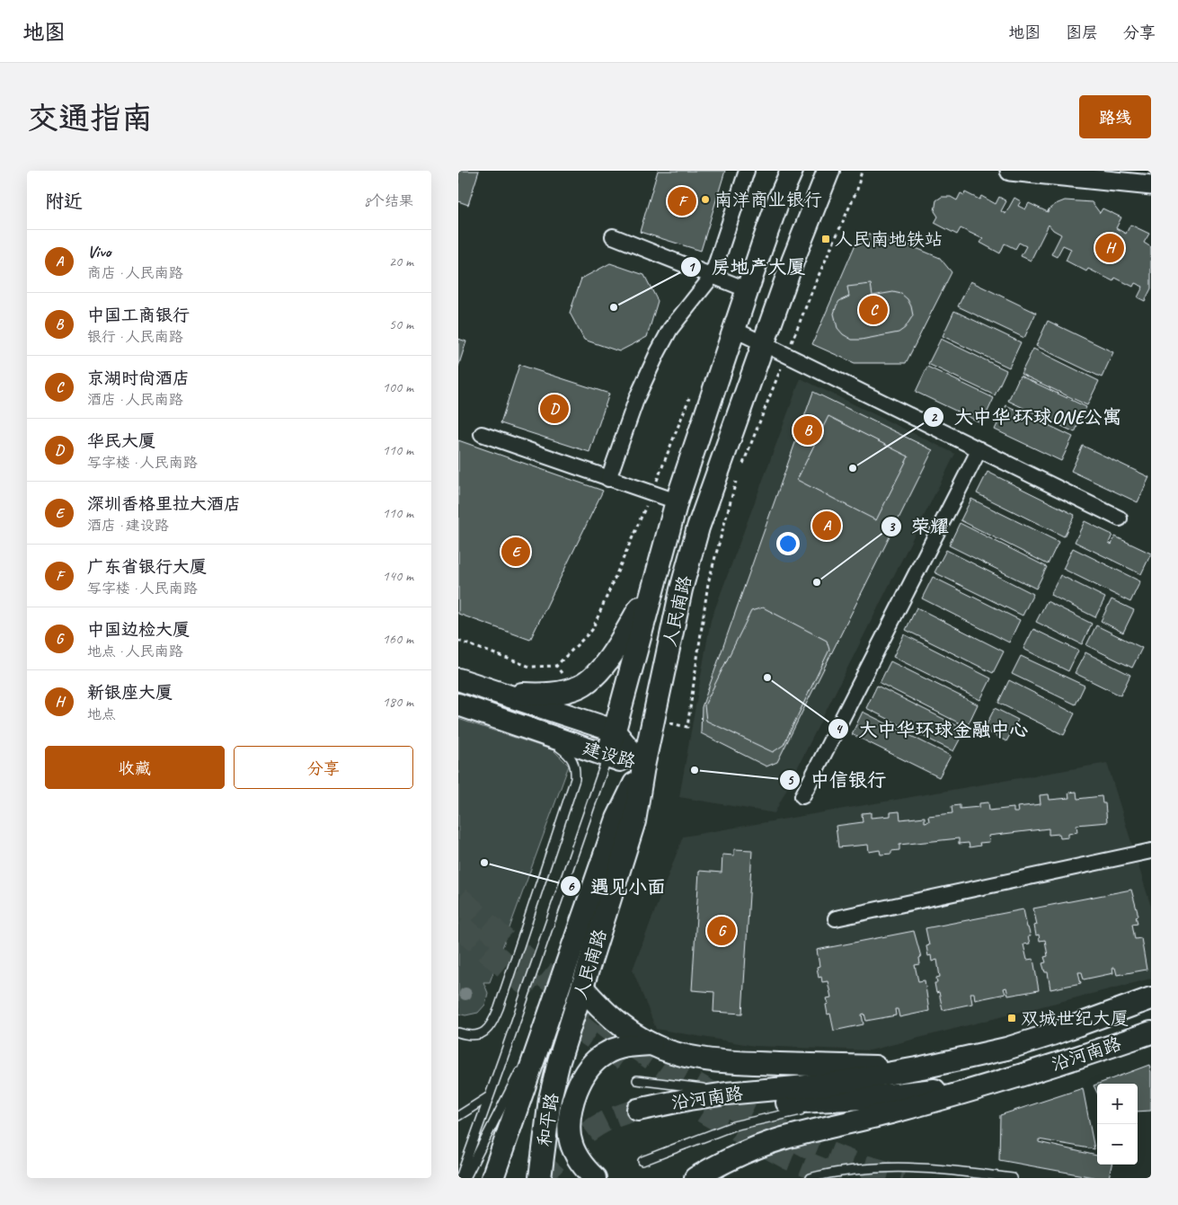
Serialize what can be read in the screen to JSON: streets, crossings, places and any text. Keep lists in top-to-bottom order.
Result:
{
  "streets": {
    "main road": [
      "人民南路",
      "建设路",
      "沿河南路",
      "和平路"
    ]
  },
  "crossings": [
    ["人民南路", "建设路"],
    ["人民南路", "和平路"]
  ],
  "places": {
    "other": [
      "南洋商业银行",
      "房地产大厦",
      "大中华•环球ONE公寓",
      "荣耀",
      "大中华环球金融中心",
      "中信银行",
      "遇见小面"
    ],
    "transit": ["人民南地铁站", "双城世纪大厦"]
  },
  "page": {
    "header": "地图",
    "nav": ["地图", "图层", "分享"],
    "buttons": [
      "路线",
      ["收藏", "分享"]
    ],
    "title": "交通指南",
    "heading": ["附近", "8个结果"],
    "pins": [
      "F",
      "H",
      "C",
      "D",
      "B",
      "A",
      "E",
      "G"
    ],
    "list": [
      {
        "mark": "A",
        "name": "Vivo",
        "note": "商店 · 人民南路",
        "value": "20 m"
      },
      {
        "mark": "B",
        "name": "中国工商银行",
        "note": "银行 · 人民南路",
        "value": "50 m"
      },
      {
        "mark": "C",
        "name": "京湖时尚酒店",
        "note": "酒店 · 人民南路",
        "value": "100 m"
      },
      {
        "mark": "D",
        "name": "华民大厦",
        "note": "写字楼 · 人民南路",
        "value": "110 m"
      },
      {
        "mark": "E",
        "name": "深圳香格里拉大酒店",
        "note": "酒店 · 建设路",
        "value": "110 m"
      },
      {
        "mark": "F",
        "name": "广东省银行大厦",
        "note": "写字楼 · 人民南路",
        "value": "140 m"
      },
      {
        "mark": "G",
        "name": "中国边检大厦",
        "note": "地点 · 人民南路",
        "value": "160 m"
      },
      {
        "mark": "H",
        "name": "新银座大厦",
        "note": "地点",
        "value": "180 m"
      }
    ],
    "map_buttons": ["+", "−"]
  }
}
